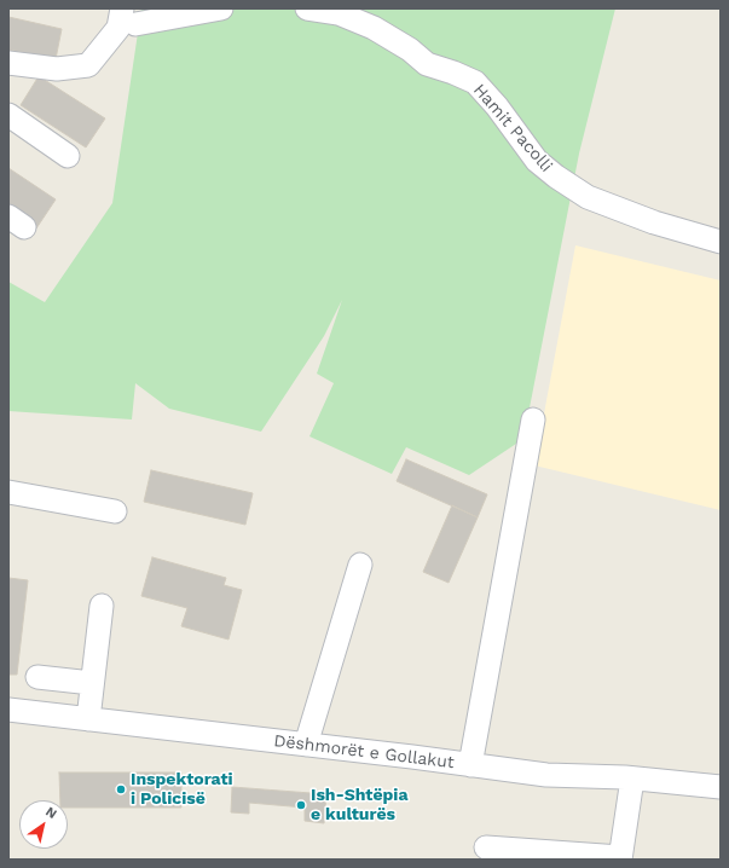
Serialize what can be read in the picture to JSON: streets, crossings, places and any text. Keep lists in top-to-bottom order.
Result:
{
  "streets": {
    "street": ["Hamit Pacolli", "Dëshmorët e Gollakut"]
  },
  "places": ["Inspektorati i Policisë", "Ish-Shtëpia e kulturës"],
  "north": "top right"
}
